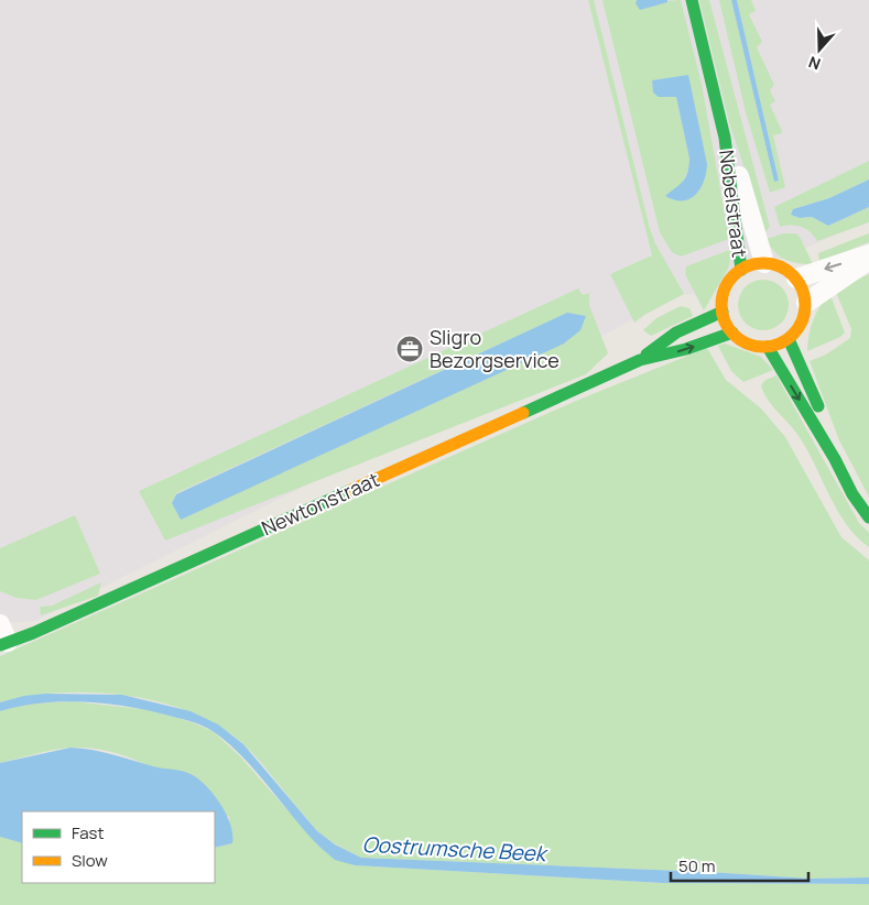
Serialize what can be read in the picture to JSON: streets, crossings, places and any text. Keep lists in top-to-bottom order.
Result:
{
  "streets": {
    "street": ["Nobelstraat", "Newtonstraat"]
  },
  "crossings": [
    ["Nobelstraat", "Newtonstraat"]
  ],
  "water": ["Oostrumsche Beek"],
  "places": {
    "office": ["Sligro Bezorgservice"]
  },
  "legend": ["Fast", "Slow"],
  "scale_bar": "50 m",
  "north": "bottom"
}
